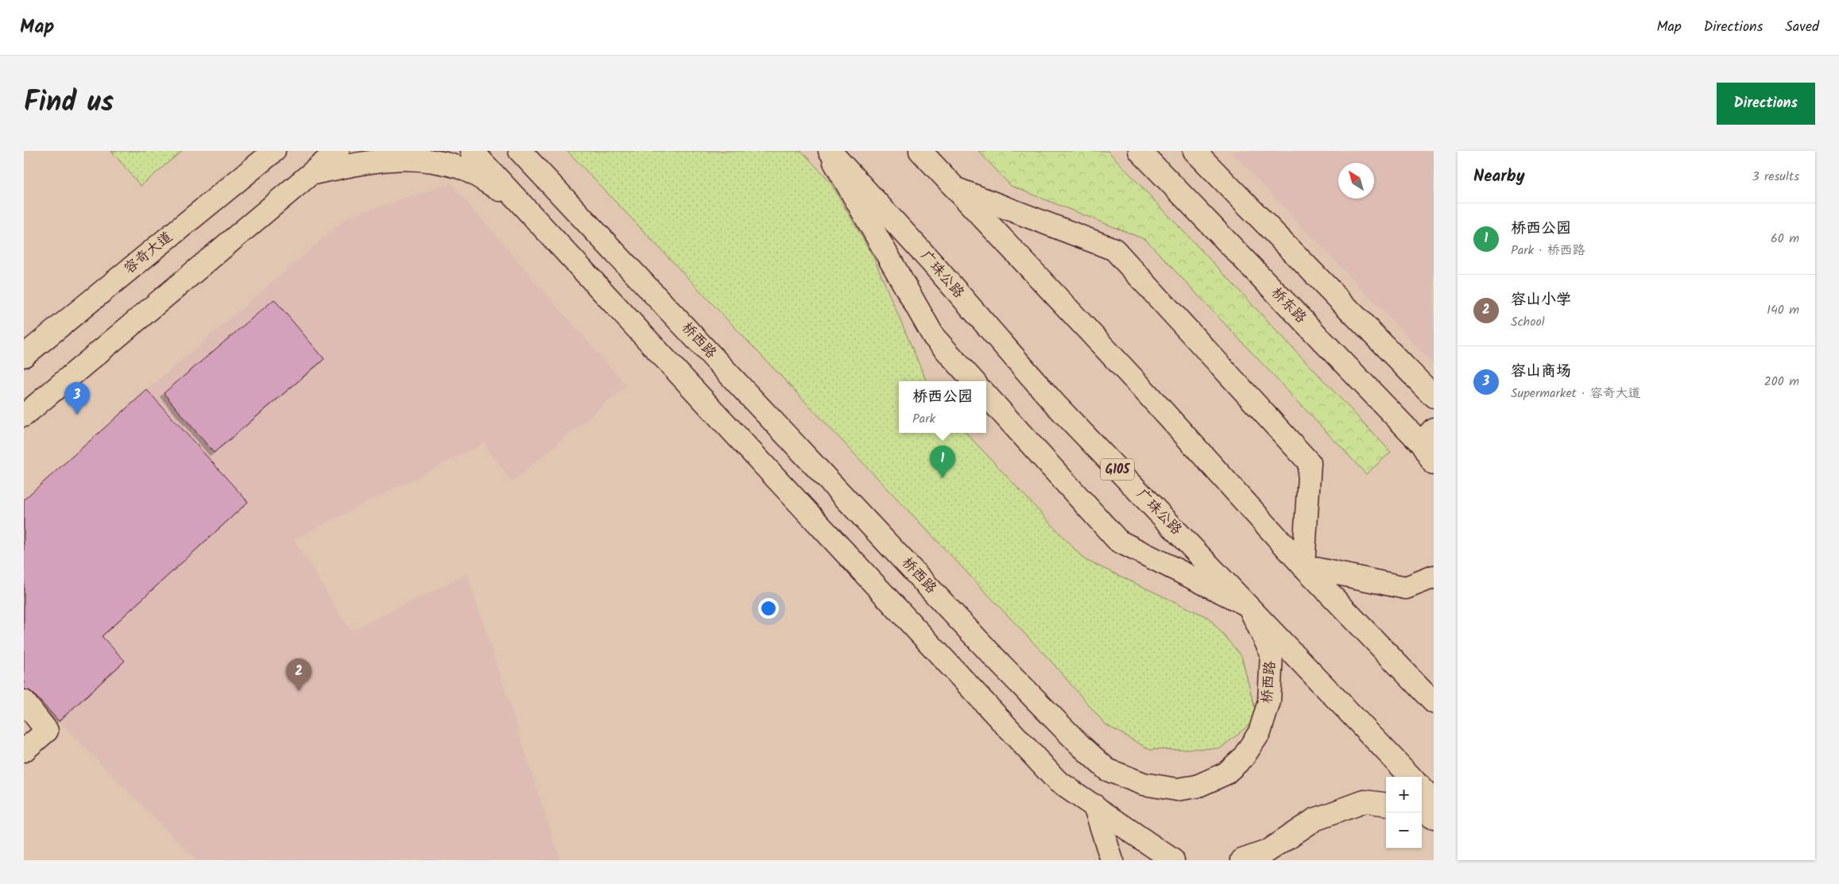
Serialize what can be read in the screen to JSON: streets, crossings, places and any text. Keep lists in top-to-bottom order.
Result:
{
  "streets": {
    "main road": [
      "容奇大道",
      "广珠公路",
      "桥东路",
      "桥西路",
      "G105"
    ]
  },
  "crossings": [
    ["广珠公路", "桥西路"]
  ],
  "north": "top left",
  "page": {
    "header": "Map",
    "nav": ["Map", "Directions", "Saved"],
    "title": "Find us",
    "buttons": "Directions",
    "heading": ["Nearby", "3 results"],
    "list": [
      {
        "mark": "1",
        "name": "桥西公园",
        "note": "Park · 桥西路",
        "value": "60 m"
      },
      {
        "mark": "2",
        "name": "容山小学",
        "note": "School",
        "value": "140 m"
      },
      {
        "mark": "3",
        "name": "容山商场",
        "note": "Supermarket · 容奇大道",
        "value": "200 m"
      }
    ],
    "popup": ["桥西公园", "Park"],
    "pins": ["3", "1", "2"],
    "map_buttons": ["+", "−"]
  }
}
